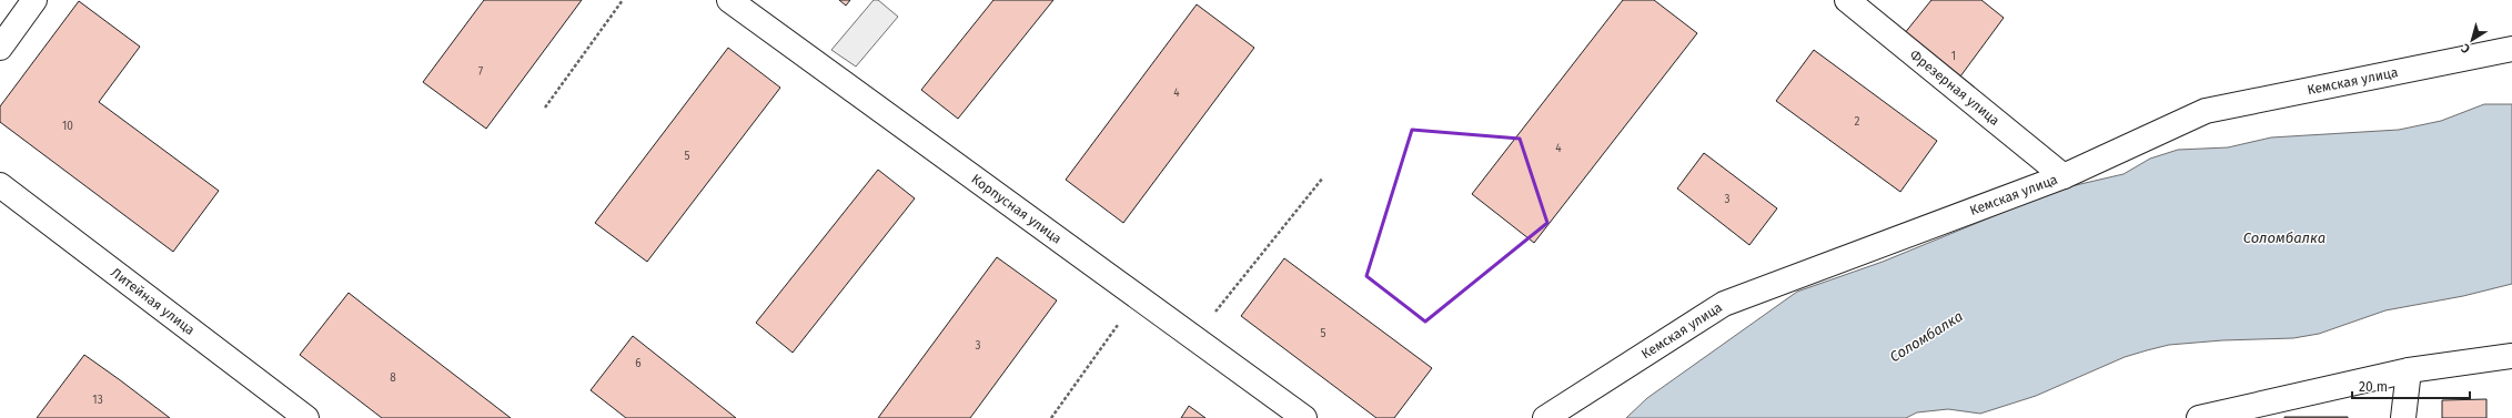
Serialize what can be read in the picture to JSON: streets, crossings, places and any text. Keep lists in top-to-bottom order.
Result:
{
  "streets": {
    "street": [
      "Кемская улица",
      "Фрезерная улица",
      "Корпусная улица",
      "Литейная улица"
    ]
  },
  "crossings": [
    ["Кемская улица", "Фрезерная улица"]
  ],
  "water": ["Соломбалка"],
  "house_numbers": [
    "1",
    "7",
    "4",
    "2",
    "10",
    "4",
    "5",
    "3",
    "5",
    "3",
    "6",
    "8",
    "13"
  ],
  "scale_bar": "20 m",
  "north": "bottom left"
}
